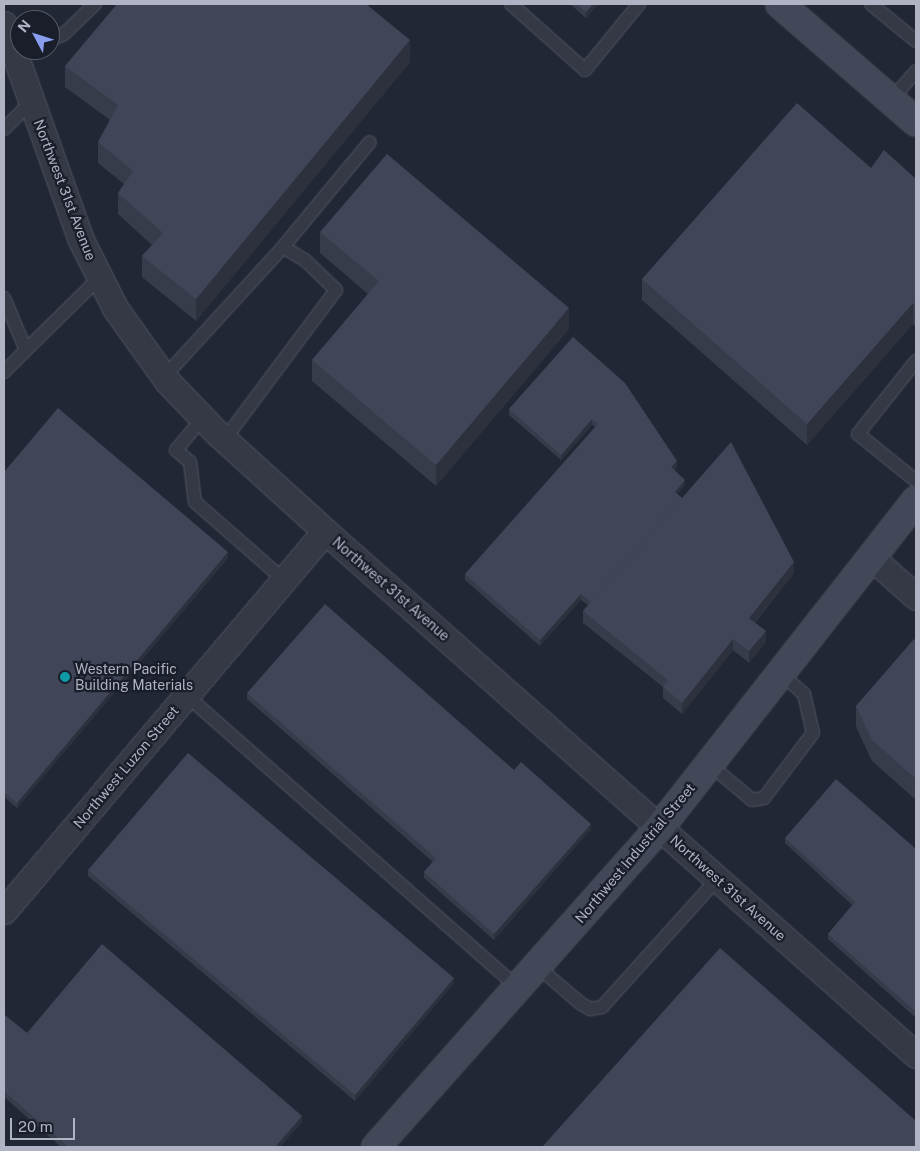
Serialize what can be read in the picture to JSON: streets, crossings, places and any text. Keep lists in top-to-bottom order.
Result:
{
  "streets": {
    "street": ["Northwest 31st Avenue", "Northwest Luzon Street", "Northwest Industrial Street"]
  },
  "crossings": [
    ["Northwest 31st Avenue", "Northwest Luzon Street"],
    ["Northwest 31st Avenue", "Northwest Industrial Street"]
  ],
  "places": ["Western Pacific Building Materials"],
  "scale_bar": "20 m",
  "north": "top left"
}
